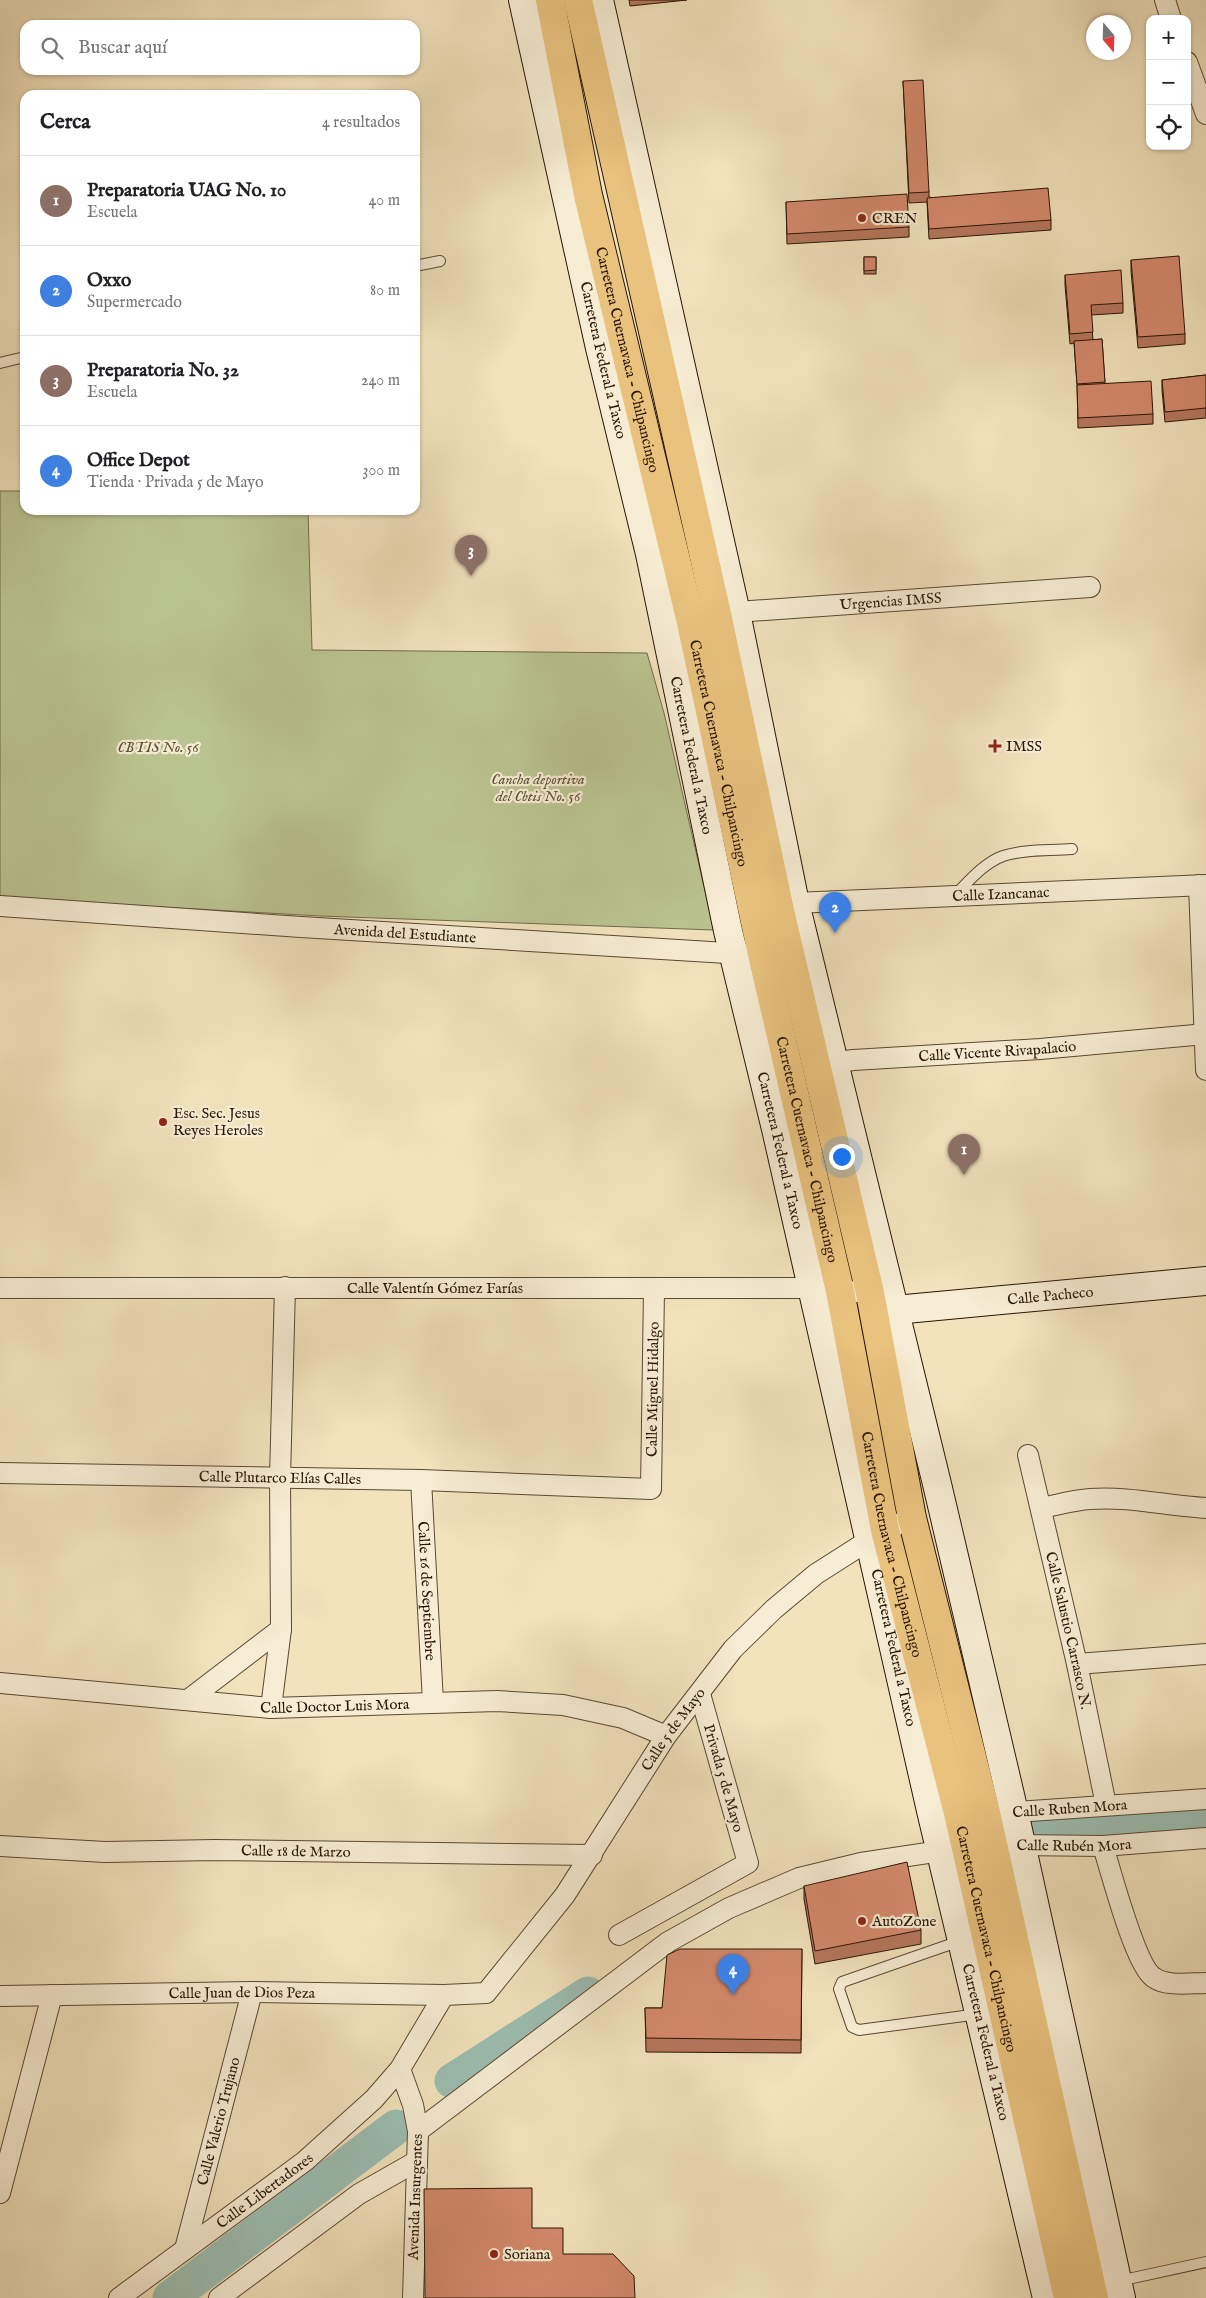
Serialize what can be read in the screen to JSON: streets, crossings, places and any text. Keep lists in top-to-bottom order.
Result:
{
  "streets": {
    "main road": ["Carretera Cuernavaca - Chilpancingo"],
    "street": [
      "Carretera Federal a Taxco",
      "Urgencias IMSS",
      "Calle Izancanac",
      "Avenida del Estudiante",
      "Calle Vicente Rivapalacio",
      "Calle Valentín Gómez Farías",
      "Calle Pacheco",
      "Calle Miguel Hidalgo",
      "Calle Plutarco Elías Calles",
      "Calle 16 de Septiembre",
      "Calle Salustio Carrasco N.",
      "Calle Doctor Luis Mora",
      "Calle 5 de Mayo",
      "Privada 5 de Mayo",
      "Calle Ruben Mora",
      "Calle Rubén Mora",
      "Calle 18 de Marzo",
      "Calle Juan de Dios Peza",
      "Calle Valerio Trujano",
      "Calle Libertadores",
      "Avenida Insurgentes"
    ]
  },
  "crossings": [
    ["Carretera Federal a Taxco", "Carretera Cuernavaca - Chilpancingo"],
    ["Carretera Federal a Taxco", "Avenida del Estudiante"],
    ["Carretera Federal a Taxco", "Calle Valentín Gómez Farías"],
    ["Carretera Federal a Taxco", "Calle 5 de Mayo"],
    ["Carretera Federal a Taxco", "Calle Rubén Mora"],
    ["Carretera Cuernavaca - Chilpancingo", "Urgencias IMSS"],
    ["Carretera Cuernavaca - Chilpancingo", "Avenida del Estudiante"],
    ["Carretera Cuernavaca - Chilpancingo", "Calle Vicente Rivapalacio"],
    ["Carretera Cuernavaca - Chilpancingo", "Calle Valentín Gómez Farías"],
    ["Carretera Cuernavaca - Chilpancingo", "Calle 5 de Mayo"],
    ["Carretera Cuernavaca - Chilpancingo", "Calle Ruben Mora"],
    ["Carretera Cuernavaca - Chilpancingo", "Calle Rubén Mora"],
    ["Calle Valentín Gómez Farías", "Calle Miguel Hidalgo"],
    ["Calle Miguel Hidalgo", "Calle Plutarco Elías Calles"],
    ["Calle Plutarco Elías Calles", "Calle 16 de Septiembre"],
    ["Calle 16 de Septiembre", "Calle Doctor Luis Mora"],
    ["Calle Salustio Carrasco N.", "Calle Ruben Mora"],
    ["Calle Doctor Luis Mora", "Calle 5 de Mayo"],
    ["Calle 5 de Mayo", "Privada 5 de Mayo"],
    ["Calle 5 de Mayo", "Calle 18 de Marzo"],
    ["Calle 5 de Mayo", "Calle Juan de Dios Peza"],
    ["Calle Rubén Mora", "Avenida Insurgentes"],
    ["Calle Juan de Dios Peza", "Calle Valerio Trujano"],
    ["Calle Valerio Trujano", "Calle Libertadores"],
    ["Calle Libertadores", "Avenida Insurgentes"]
  ],
  "parks": ["CBTIS No. 56", "Cancha deportiva del Cbtis No. 56"],
  "places": {
    "other": [
      "CREN",
      "Esc. Sec. Jesus Reyes Heroles",
      "AutoZone",
      "Soriana"
    ],
    "health": ["IMSS"]
  },
  "north": "bottom",
  "page": {
    "map_buttons": ["+", "−"],
    "search": "Buscar aquí",
    "heading": ["Cerca", "4 resultados"],
    "list": [
      {
        "mark": "1",
        "name": "Preparatoria UAG No. 10",
        "note": "Escuela",
        "value": "40 m"
      },
      {
        "mark": "2",
        "name": "Oxxo",
        "note": "Supermercado",
        "value": "80 m"
      },
      {
        "mark": "3",
        "name": "Preparatoria No. 32",
        "note": "Escuela",
        "value": "240 m"
      },
      {
        "mark": "4",
        "name": "Office Depot",
        "note": "Tienda · Privada 5 de Mayo",
        "value": "300 m"
      }
    ],
    "pins": [
      "3",
      "2",
      "1",
      "4"
    ]
  }
}
